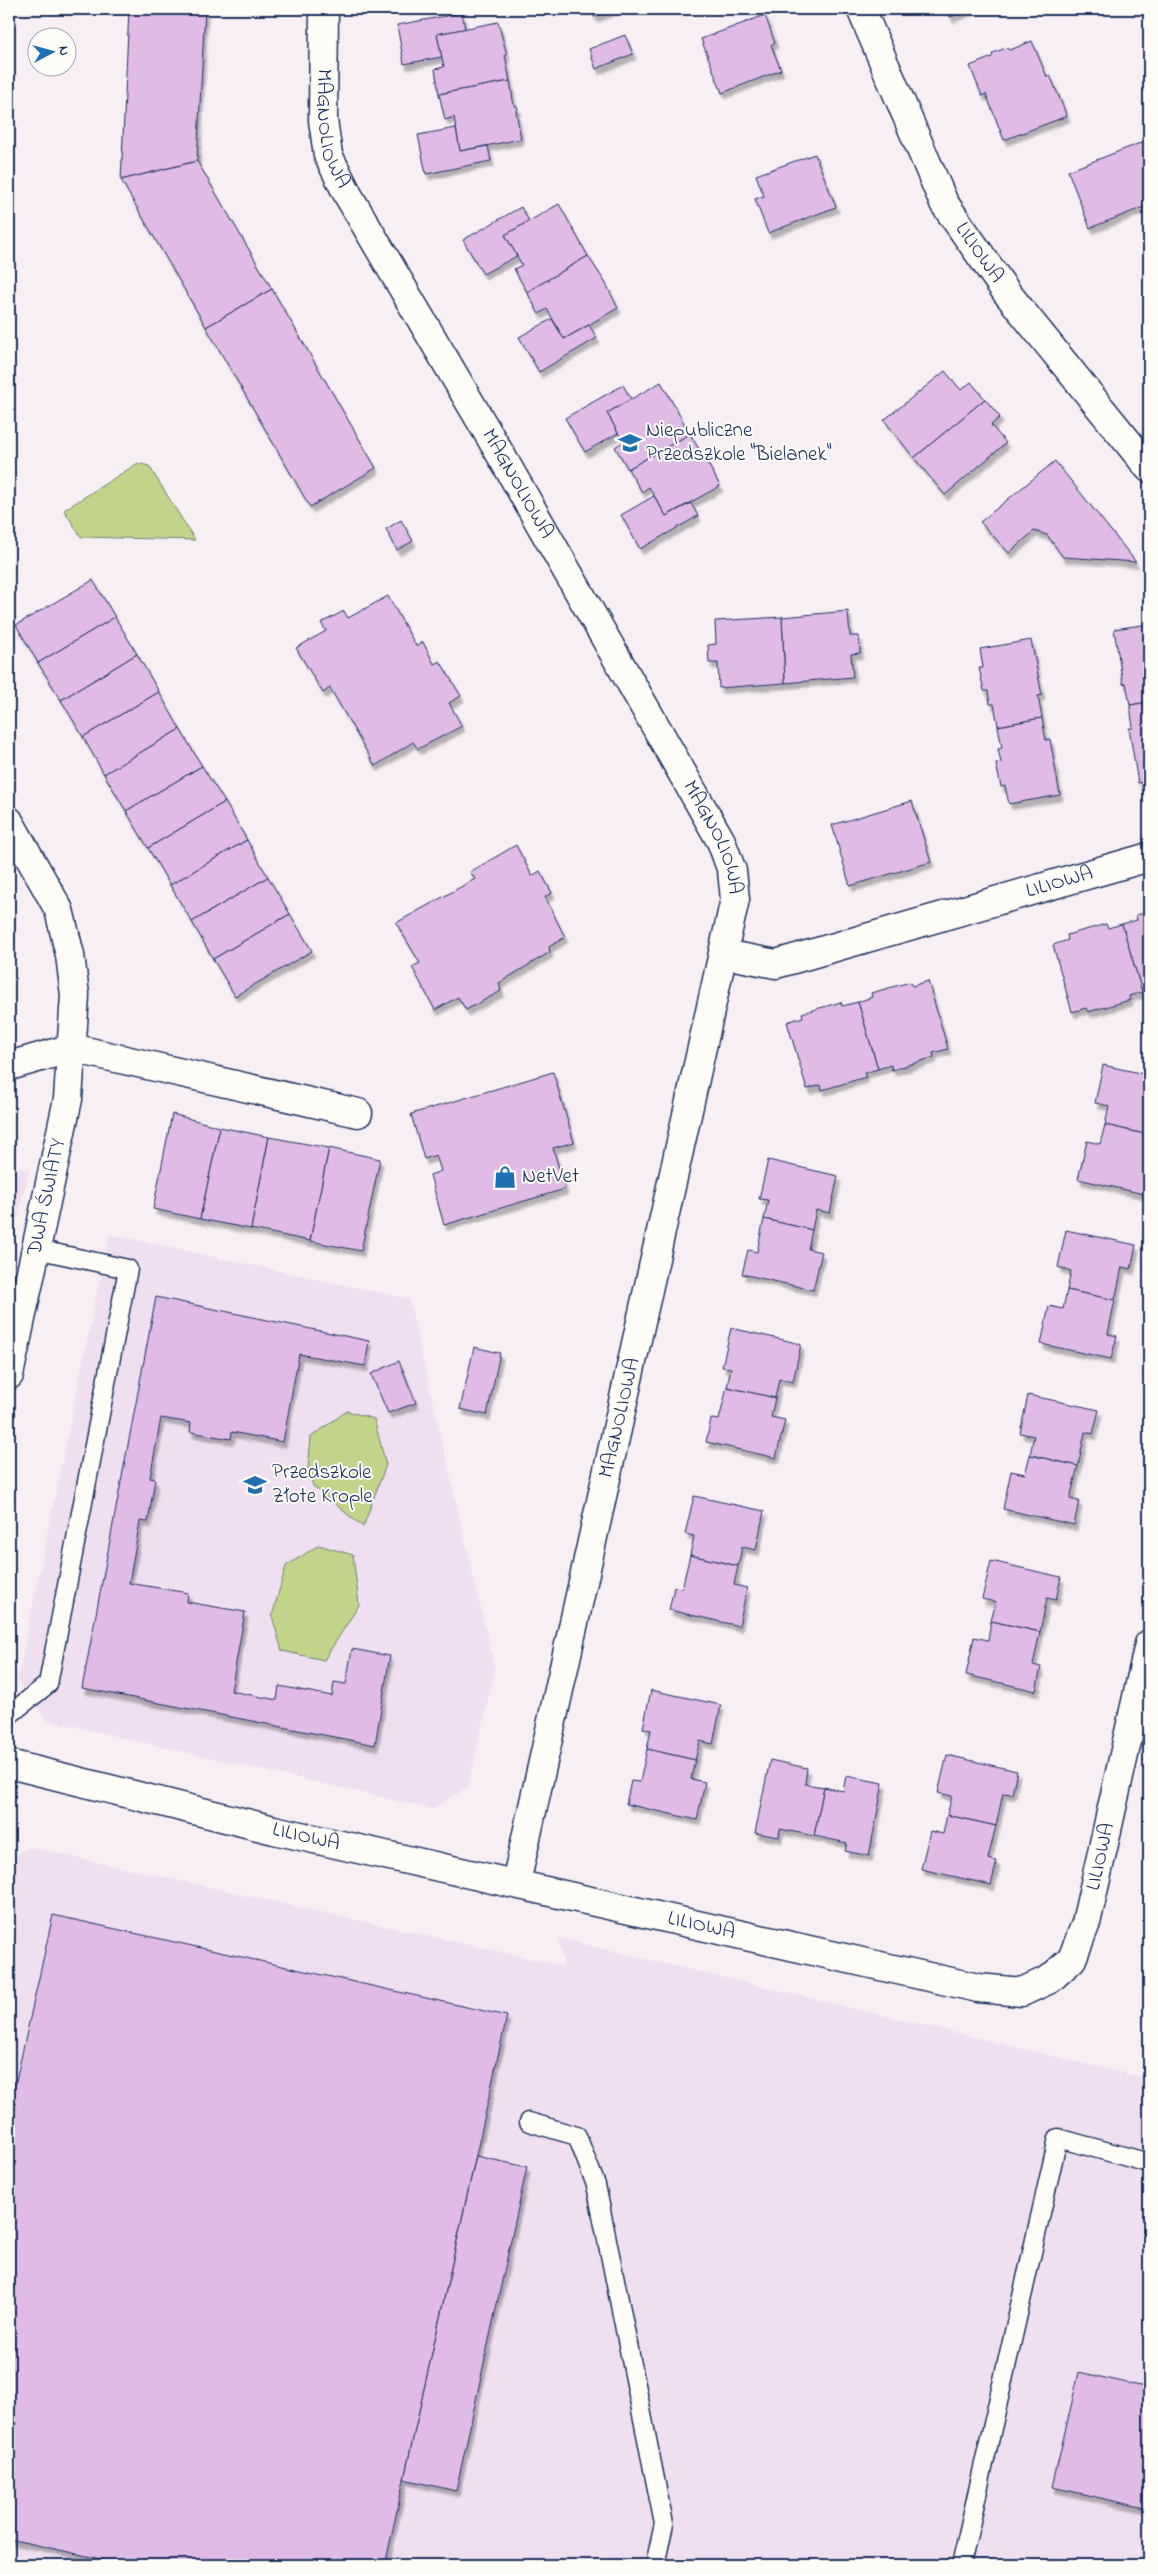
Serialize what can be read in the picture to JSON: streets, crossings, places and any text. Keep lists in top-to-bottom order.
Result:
{
  "streets": {
    "street": ["MAGNOLIOWA", "LILIOWA", "DWA ŚWIATY"]
  },
  "crossings": [
    ["MAGNOLIOWA", "LILIOWA"]
  ],
  "places": {
    "school or university": ["Niepubliczne Przedszkole \"Bielanek\"", "Przedszkole Złote Krople"],
    "shop": ["NetVet"]
  },
  "north": "right"
}
